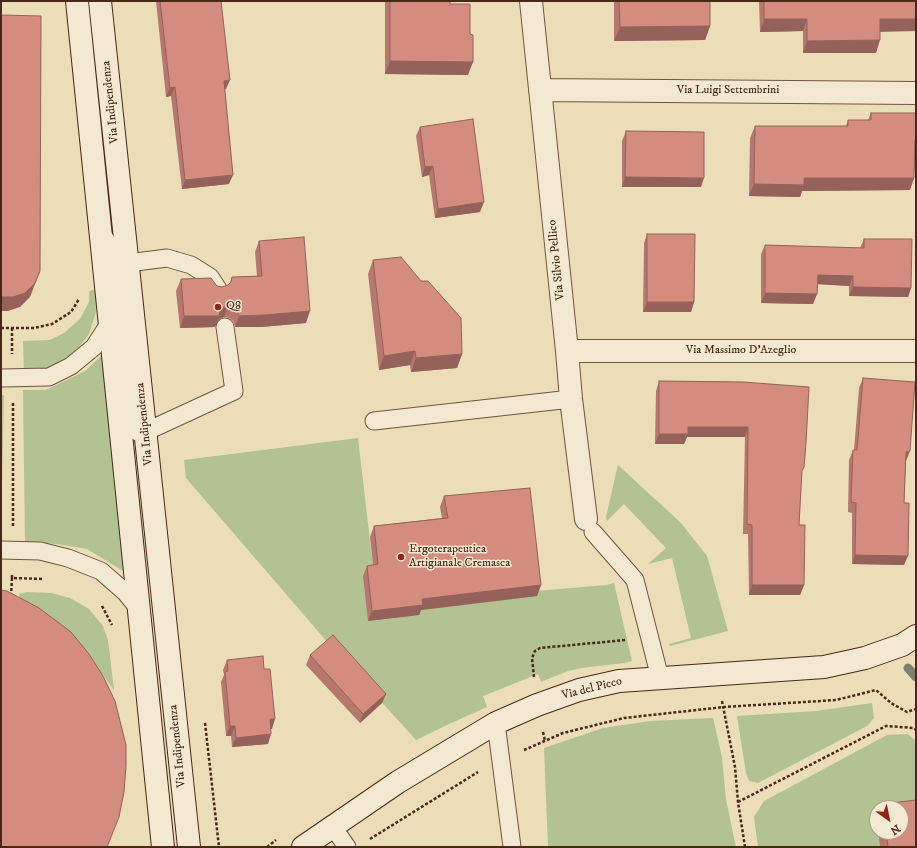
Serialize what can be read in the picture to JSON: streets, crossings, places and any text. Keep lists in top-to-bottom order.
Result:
{
  "streets": {
    "street": [
      "Via Luigi Settembrini",
      "Via Indipendenza",
      "Via Silvio Pellico",
      "Via Massimo D'Azeglio",
      "Via del Picco"
    ]
  },
  "crossings": [
    ["Via Luigi Settembrini", "Via Silvio Pellico"],
    ["Via Silvio Pellico", "Via Massimo D'Azeglio"]
  ],
  "places": ["Q8", "Ergoterapeutica Artigianale Cremasca"],
  "north": "bottom right"
}
